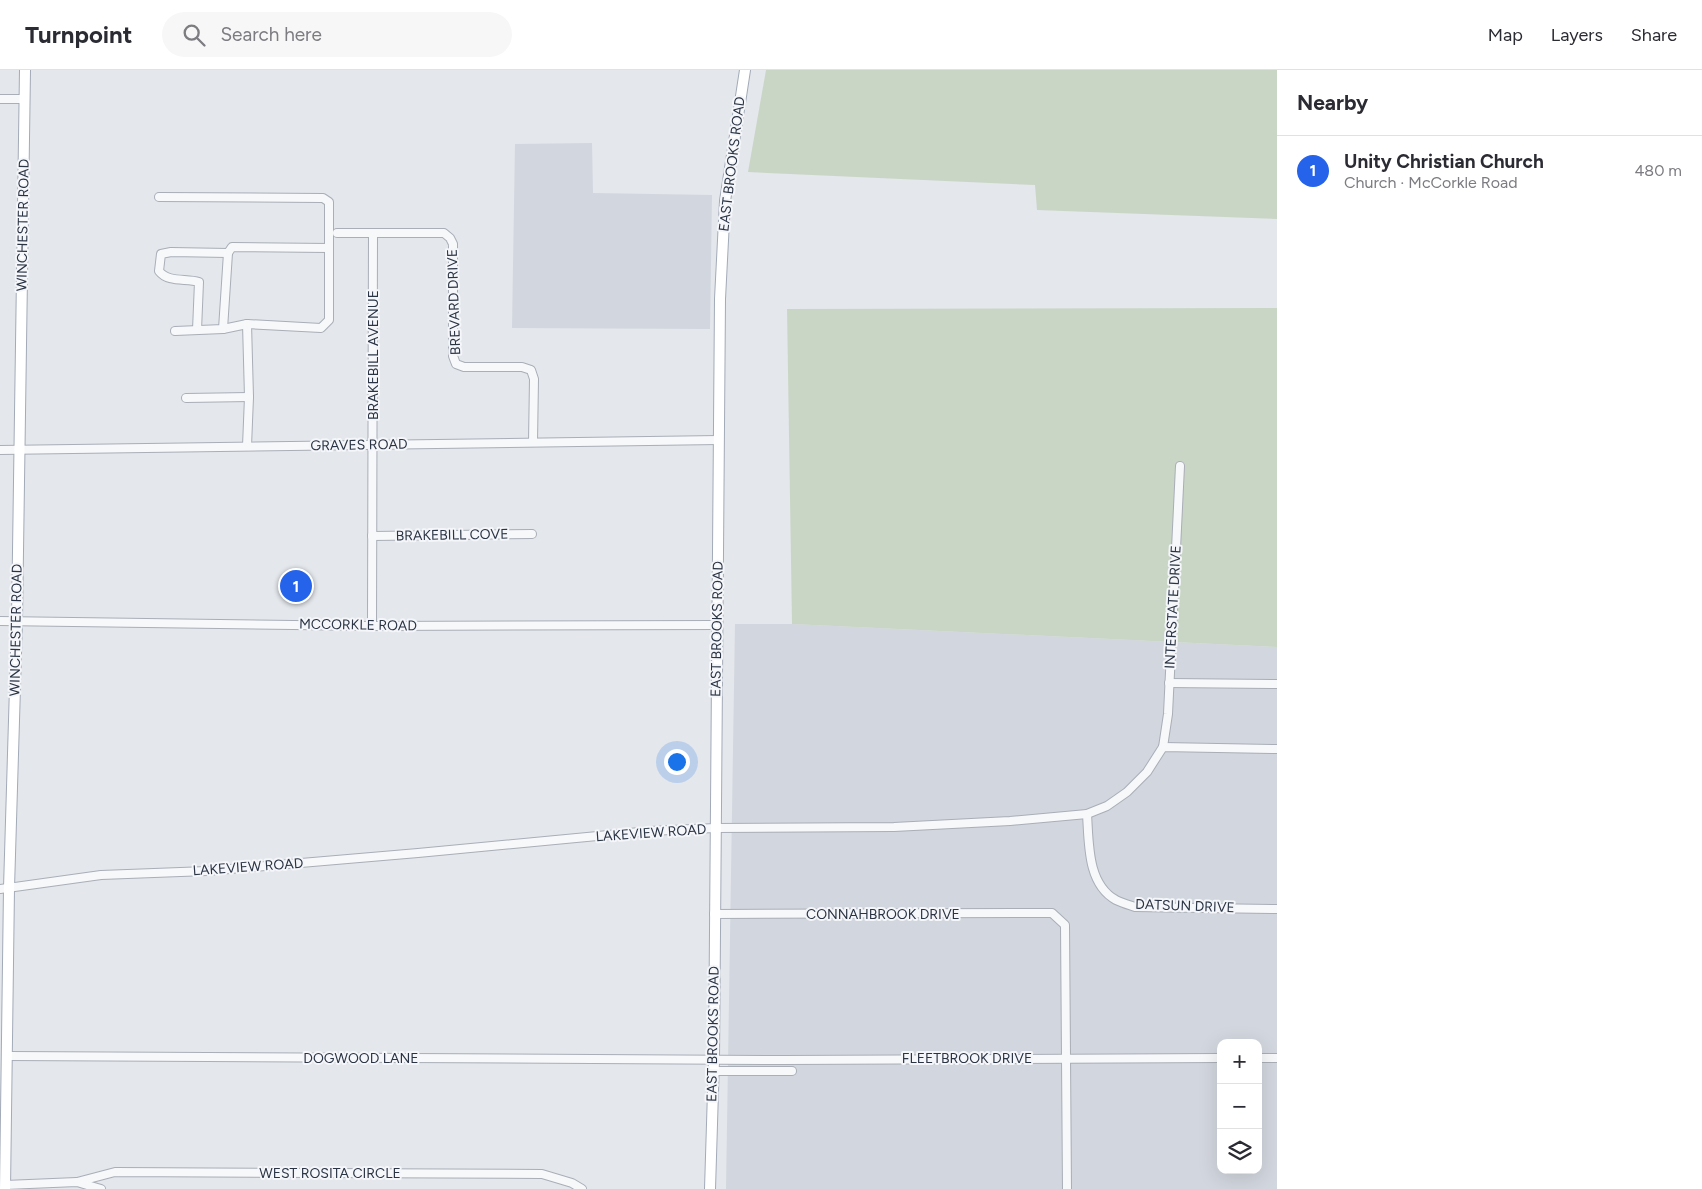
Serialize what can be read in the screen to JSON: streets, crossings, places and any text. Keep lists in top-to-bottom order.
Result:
{
  "streets": {
    "main road": ["EAST BROOKS ROAD", "WINCHESTER ROAD"],
    "street": [
      "BREVARD DRIVE",
      "BRAKEBILL AVENUE",
      "GRAVES ROAD",
      "BRAKEBILL COVE",
      "INTERSTATE DRIVE",
      "MCCORKLE ROAD",
      "LAKEVIEW ROAD",
      "DATSUN DRIVE",
      "CONNAHBROOK DRIVE",
      "DOGWOOD LANE",
      "FLEETBROOK DRIVE",
      "WEST ROSITA CIRCLE"
    ]
  },
  "crossings": [
    ["EAST BROOKS ROAD", "GRAVES ROAD"],
    ["EAST BROOKS ROAD", "MCCORKLE ROAD"],
    ["EAST BROOKS ROAD", "LAKEVIEW ROAD"],
    ["EAST BROOKS ROAD", "CONNAHBROOK DRIVE"],
    ["EAST BROOKS ROAD", "DOGWOOD LANE"],
    ["EAST BROOKS ROAD", "FLEETBROOK DRIVE"],
    ["WINCHESTER ROAD", "GRAVES ROAD"],
    ["WINCHESTER ROAD", "MCCORKLE ROAD"],
    ["WINCHESTER ROAD", "LAKEVIEW ROAD"],
    ["WINCHESTER ROAD", "DOGWOOD LANE"],
    ["BREVARD DRIVE", "BRAKEBILL AVENUE"],
    ["BREVARD DRIVE", "GRAVES ROAD"],
    ["BRAKEBILL AVENUE", "GRAVES ROAD"],
    ["BRAKEBILL AVENUE", "BRAKEBILL COVE"],
    ["BRAKEBILL AVENUE", "MCCORKLE ROAD"],
    ["INTERSTATE DRIVE", "LAKEVIEW ROAD"],
    ["LAKEVIEW ROAD", "DATSUN DRIVE"],
    ["CONNAHBROOK DRIVE", "FLEETBROOK DRIVE"],
    ["DOGWOOD LANE", "FLEETBROOK DRIVE"]
  ],
  "page": {
    "header": "Turnpoint",
    "search": "Search here",
    "nav": ["Map", "Layers", "Share"],
    "heading": "Nearby",
    "list": [
      {
        "mark": "1",
        "name": "Unity Christian Church",
        "note": "Church · McCorkle Road",
        "value": "480 m"
      }
    ],
    "pins": "1",
    "map_buttons": ["+", "−"]
  }
}
